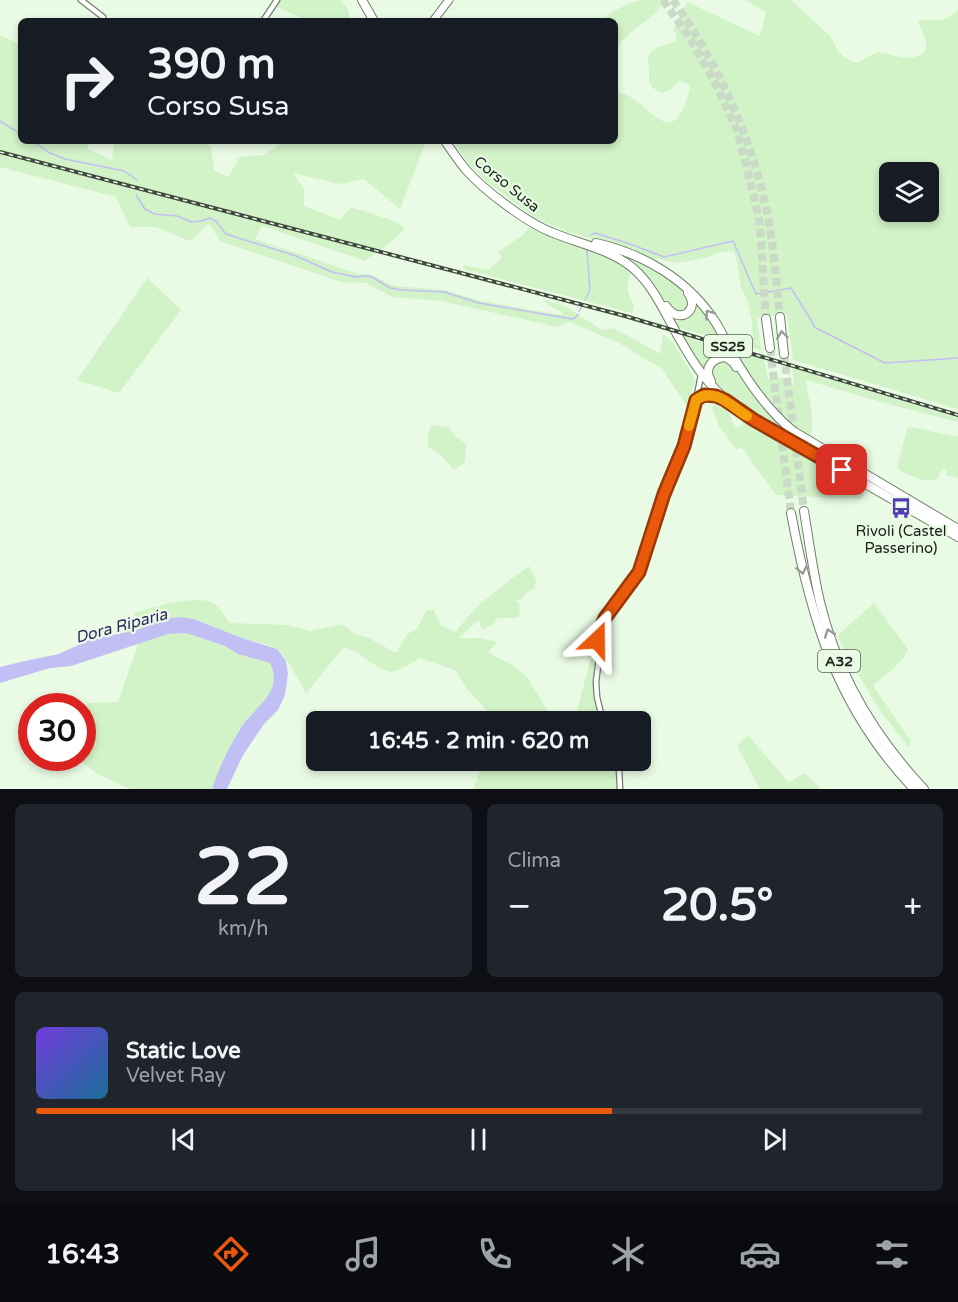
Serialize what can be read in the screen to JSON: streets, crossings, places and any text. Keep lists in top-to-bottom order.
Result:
{
  "streets": {
    "highway": ["A32"],
    "main road": ["Corso Susa", "SS25"]
  },
  "water": ["Dora Riparia"],
  "places": {
    "bus stop": ["Rivoli (Castel Passerino)"]
  },
  "page": {
    "turn": ["390 m", "Corso Susa"],
    "limit": "30",
    "trip": "16:45 · 2 min · 620 m",
    "tile": [
      ["22", "km/h"],
      "Clima"
    ],
    "heat": ["−", "20.5°", "+"],
    "song": ["Static Love", "Velvet Ray"],
    "tabs": "16:43"
  }
}
